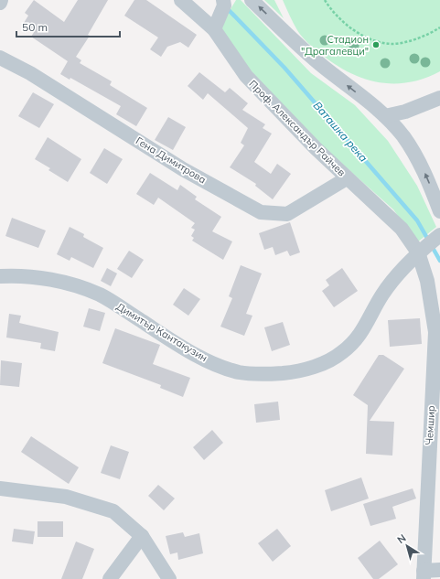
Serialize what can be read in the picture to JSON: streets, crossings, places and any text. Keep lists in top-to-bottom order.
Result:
{
  "streets": {
    "street": [
      "Проф. Александър Райчев",
      "Гена Димитрова",
      "Димитър Кантакузин",
      "Чемшир"
    ]
  },
  "crossings": [
    ["Проф. Александър Райчев", "Гена Димитрова"],
    ["Проф. Александър Райчев", "Димитър Кантакузин"],
    ["Проф. Александър Райчев", "Чемшир"],
    ["Димитър Кантакузин", "Чемшир"]
  ],
  "water": ["Ваташка река"],
  "places": ["Стадион \"Драгалевци\""],
  "scale_bar": "50 m",
  "north": "top left"
}
